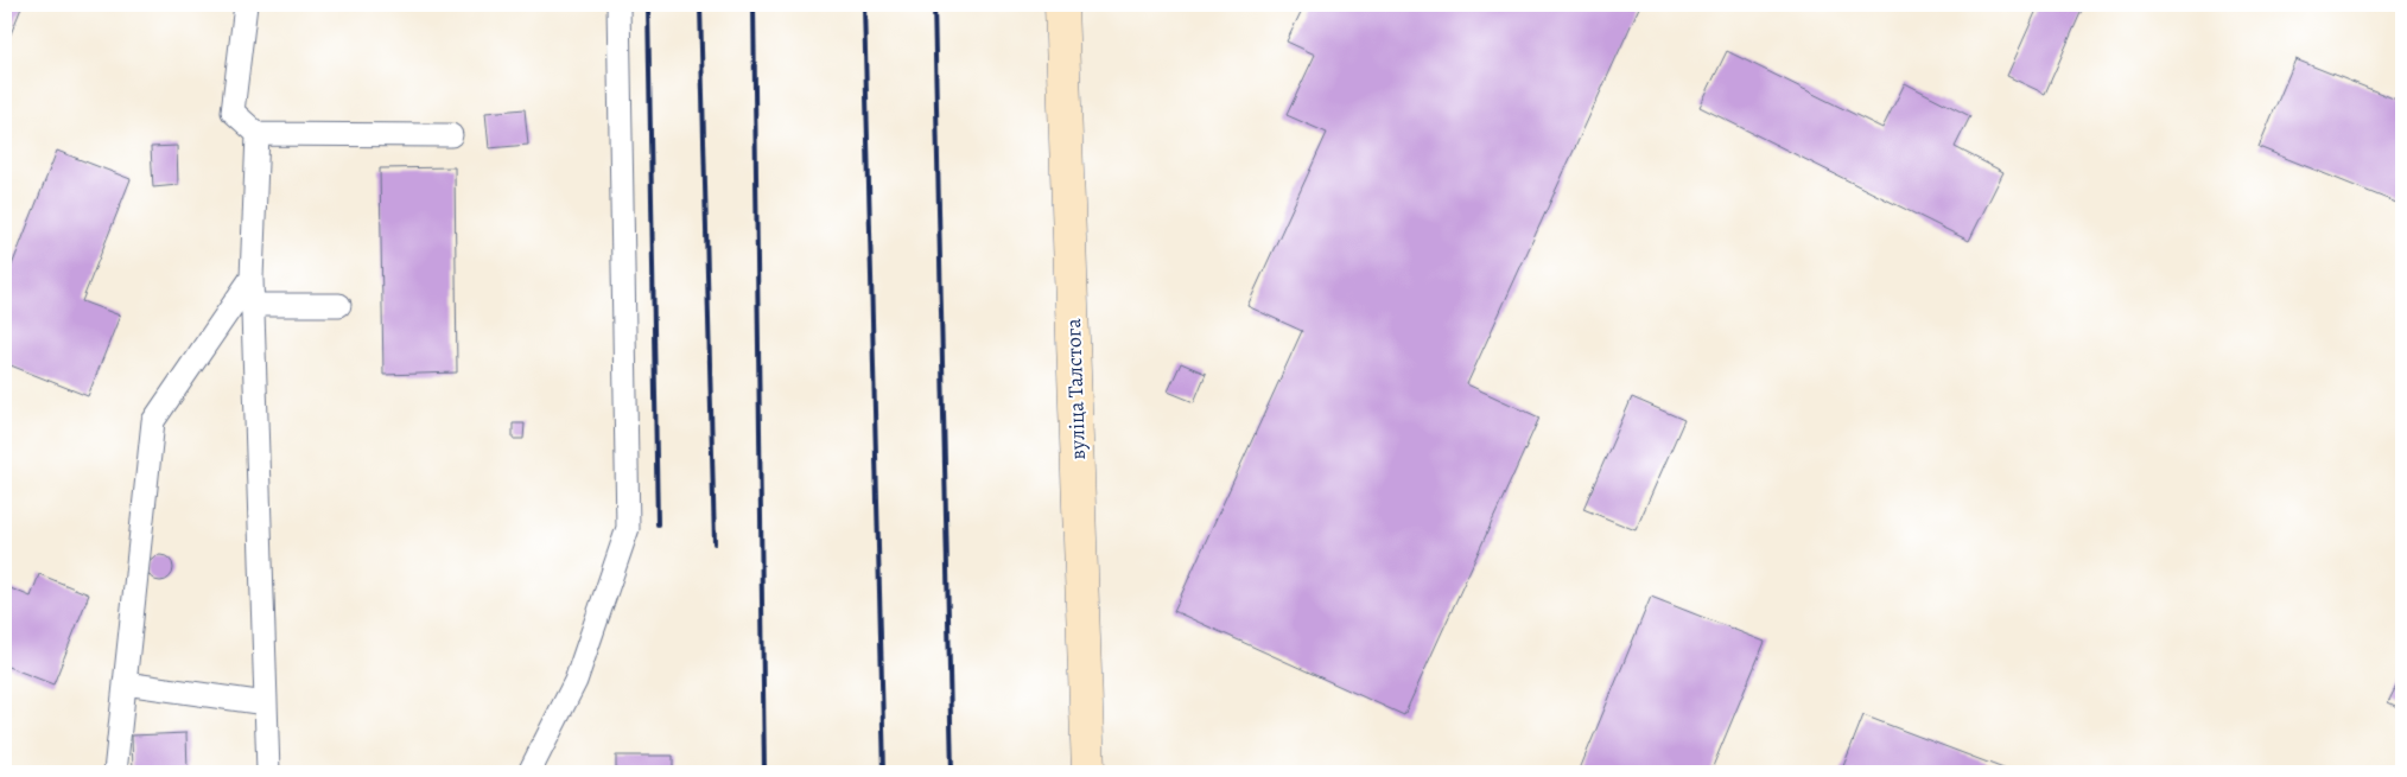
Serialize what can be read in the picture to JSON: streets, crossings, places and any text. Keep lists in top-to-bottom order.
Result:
{
  "streets": {
    "main road": ["вуліца Талстога"]
  }
}
